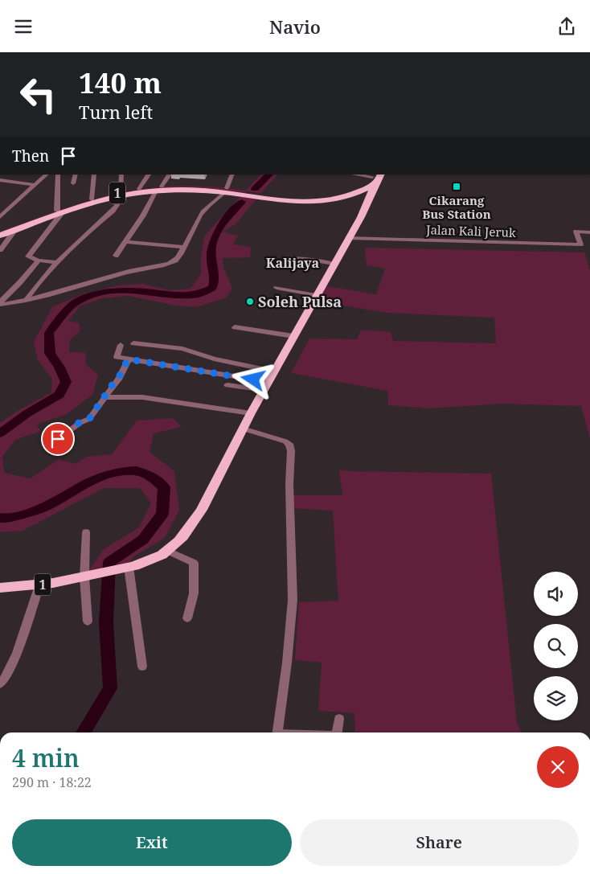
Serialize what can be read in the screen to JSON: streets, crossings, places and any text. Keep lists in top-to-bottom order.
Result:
{
  "streets": {
    "highway": ["1"],
    "street": ["Jalan Kali Jeruk"]
  },
  "crossings": [
    ["1", "Jalan Kali Jeruk"]
  ],
  "districts": ["Kalijaya"],
  "places": {
    "transit": ["Cikarang Bus Station"],
    "other": ["Soleh Pulsa"]
  },
  "page": {
    "header": "Navio",
    "turn": ["140 m", "Turn left"],
    "then": "Then",
    "heading": ["4 min", "290 m · 18:22"],
    "buttons": ["Exit", "Share"]
  }
}
